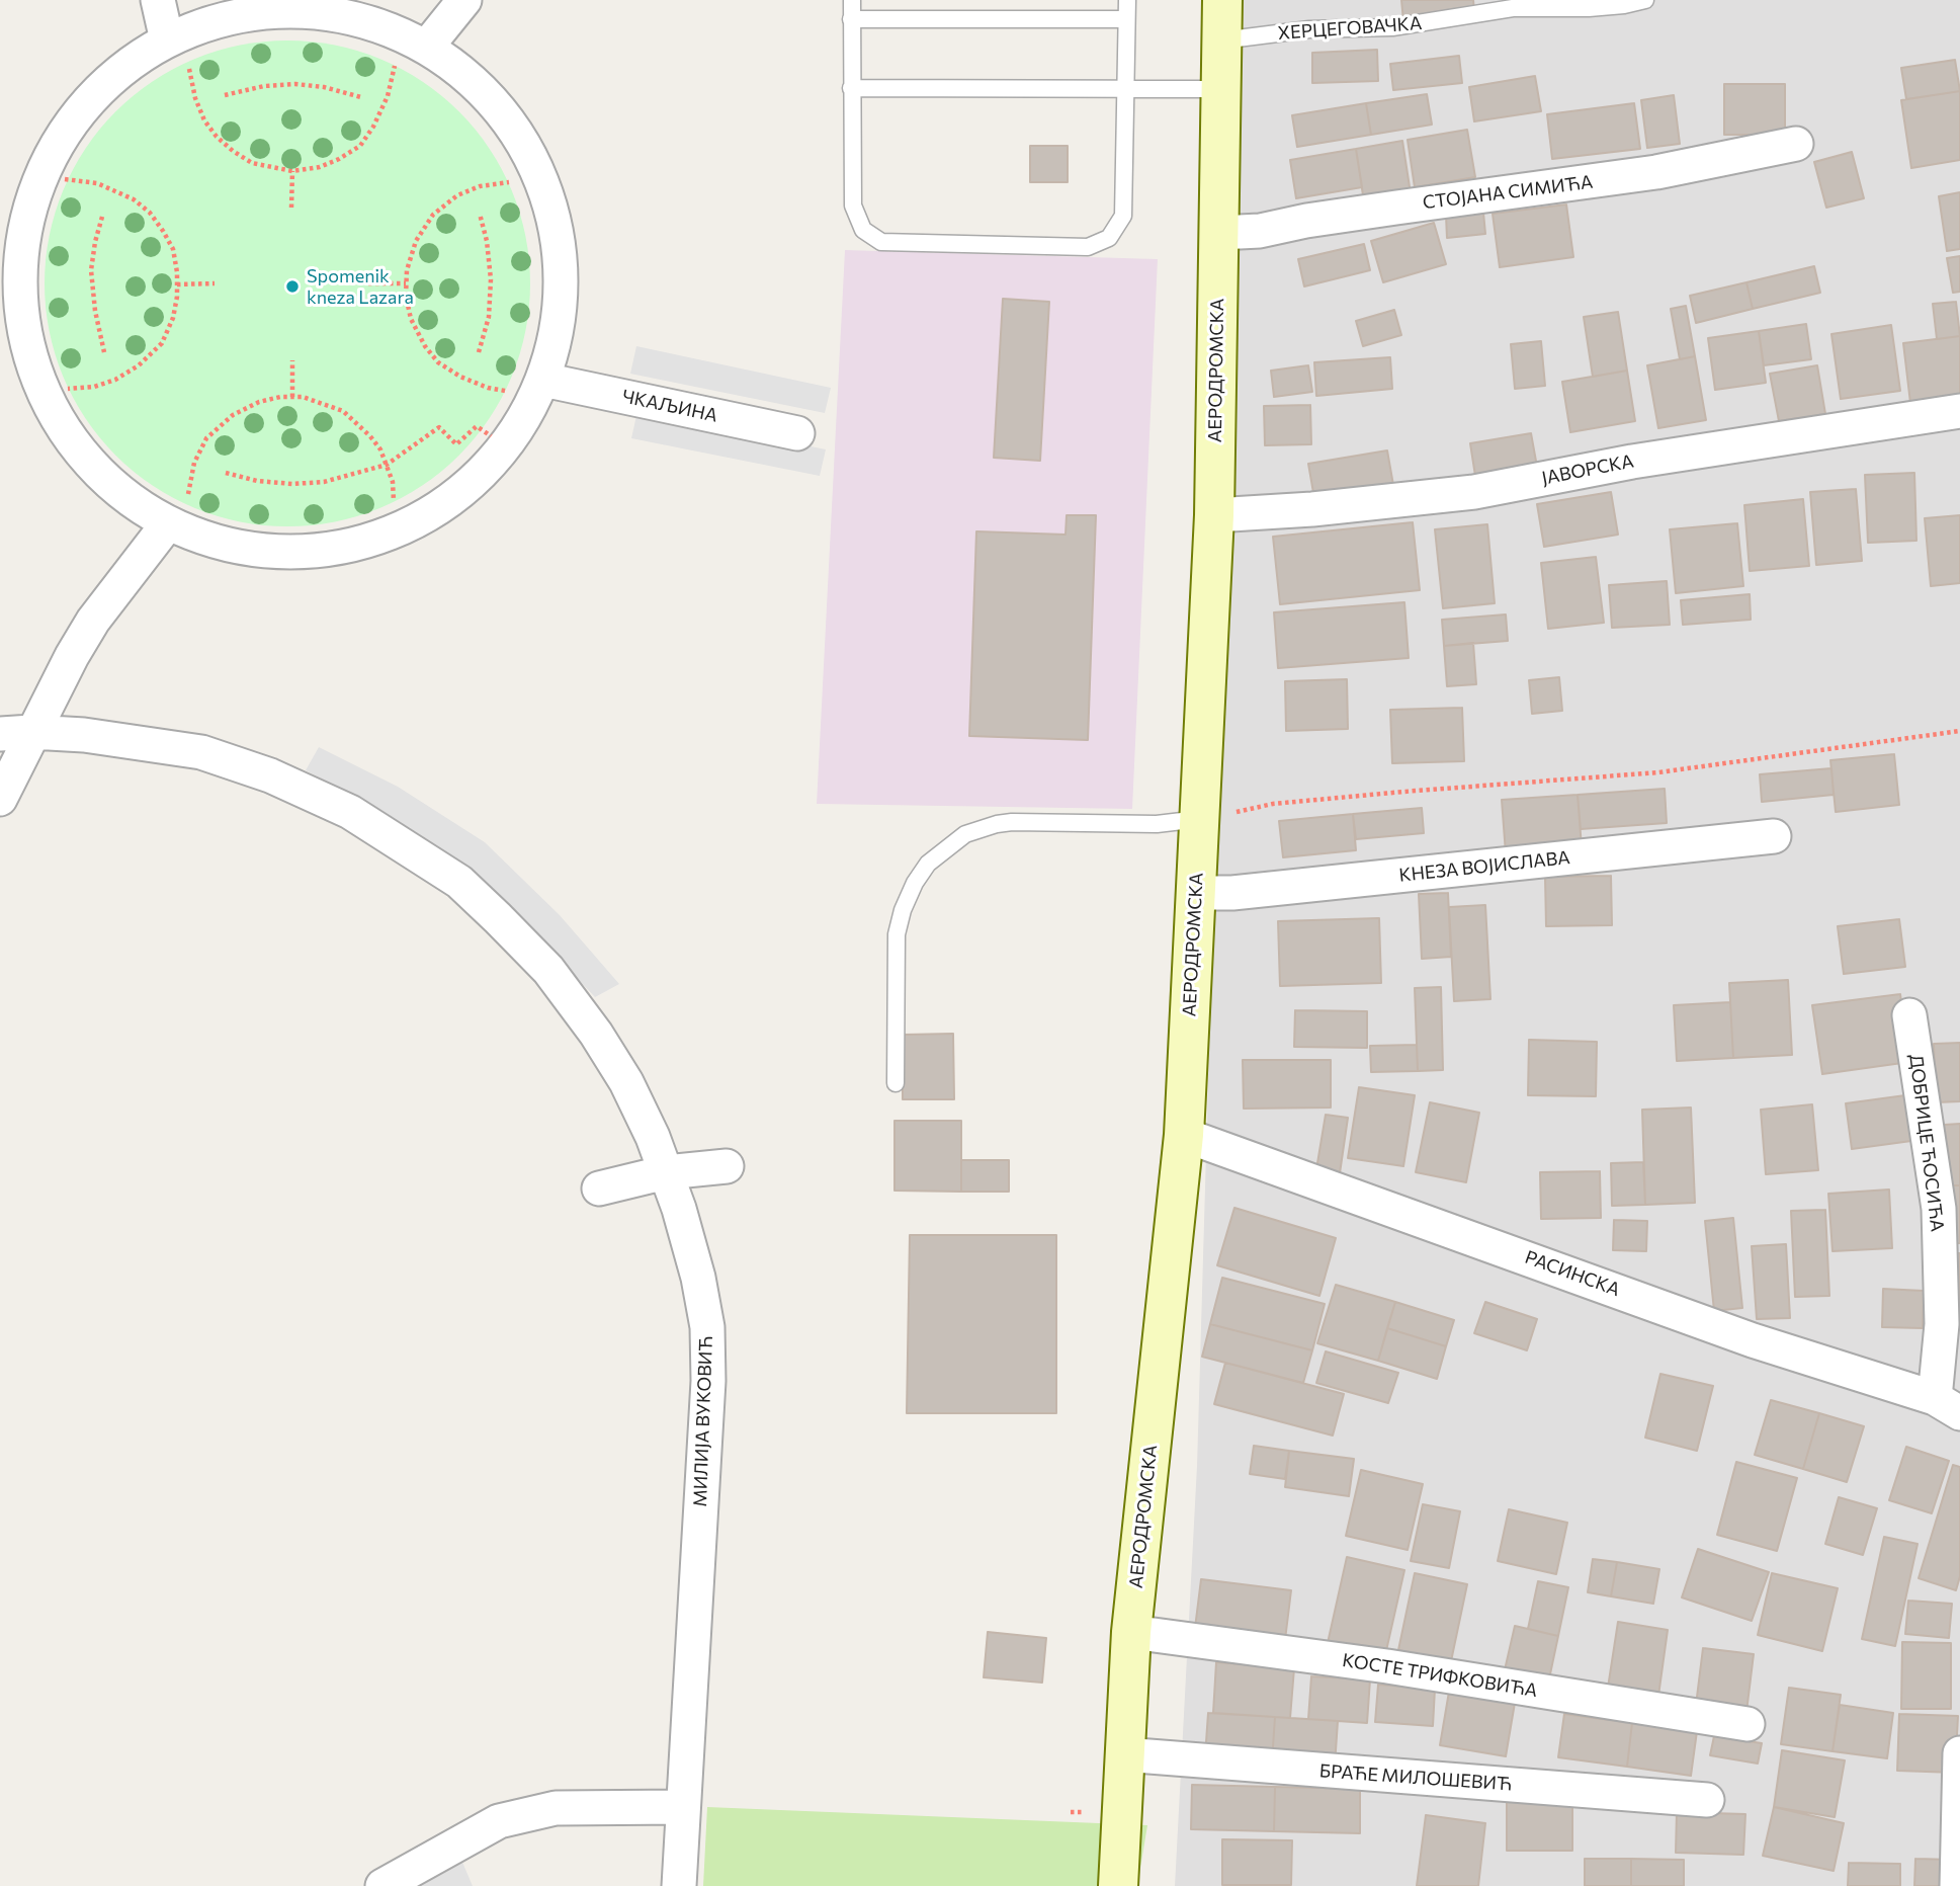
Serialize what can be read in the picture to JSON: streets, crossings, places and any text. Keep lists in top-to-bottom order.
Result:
{
  "streets": {
    "street": [
      "СТОЈАНА СИМИЋА",
      "АЕРОДРОМСКА",
      "ЧКАЉИНА",
      "ЈАВОРСКА",
      "КНЕЗА ВОЈИСЛАВА",
      "ДОБРИЦЕ ЋОСИЋА",
      "РАСИНСКА",
      "МИЛИЈА ВУКОВИЋ",
      "КОСТЕ ТРИФКОВИЋА",
      "БРАЋЕ МИЛОШЕВИЋ"
    ],
    "lane": ["ХЕРЦЕГОВАЧКА"]
  },
  "crossings": [
    ["ХЕРЦЕГОВАЧКА", "АЕРОДРОМСКА"],
    ["СТОЈАНА СИМИЋА", "АЕРОДРОМСКА"],
    ["АЕРОДРОМСКА", "ЈАВОРСКА"],
    ["АЕРОДРОМСКА", "КНЕЗА ВОЈИСЛАВА"],
    ["АЕРОДРОМСКА", "РАСИНСКА"],
    ["АЕРОДРОМСКА", "КОСТЕ ТРИФКОВИЋА"],
    ["АЕРОДРОМСКА", "БРАЋЕ МИЛОШЕВИЋ"],
    ["ДОБРИЦЕ ЋОСИЋА", "РАСИНСКА"]
  ],
  "places": ["Spomenik kneza Lazara"]
}
